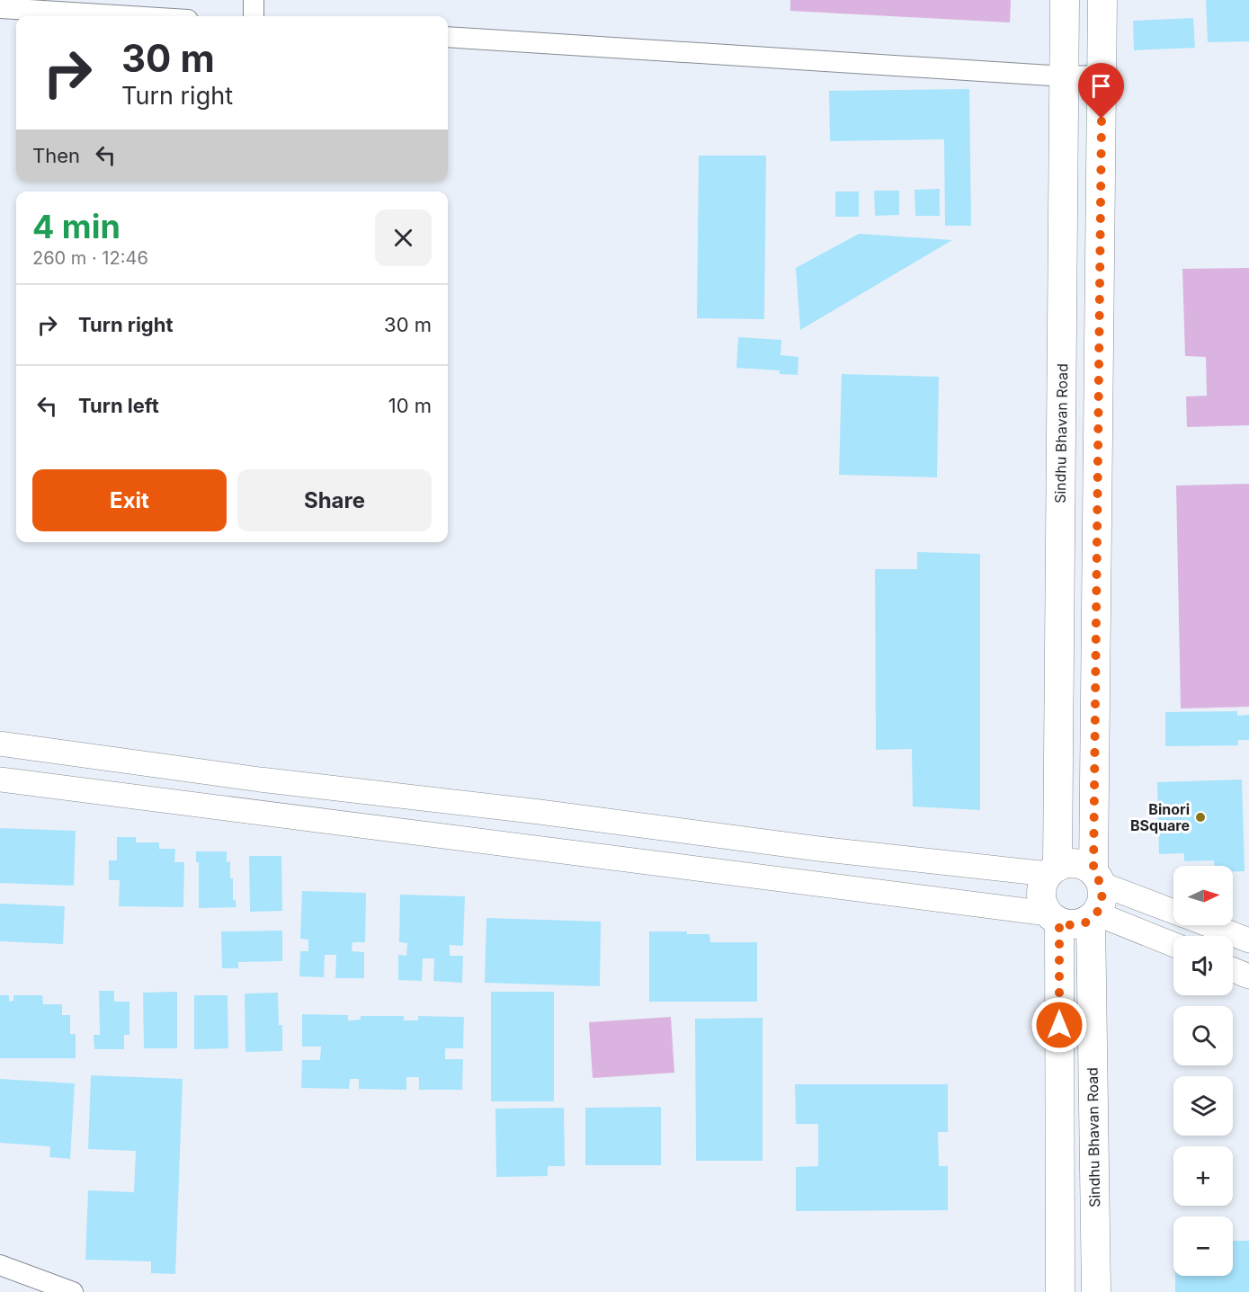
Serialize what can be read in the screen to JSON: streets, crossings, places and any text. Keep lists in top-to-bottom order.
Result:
{
  "streets": {
    "main road": ["Sindhu Bhavan Road"]
  },
  "places": ["Binori BSquare"],
  "north": "right",
  "page": {
    "turn": ["30 m", "Turn right"],
    "then": "Then",
    "heading": ["4 min", "260 m · 12:46"],
    "list": [
      {
        "name": "Turn right",
        "value": "30 m"
      },
      {
        "name": "Turn left",
        "value": "10 m"
      }
    ],
    "buttons": ["Exit", "Share"],
    "map_buttons": ["+", "−"]
  }
}
